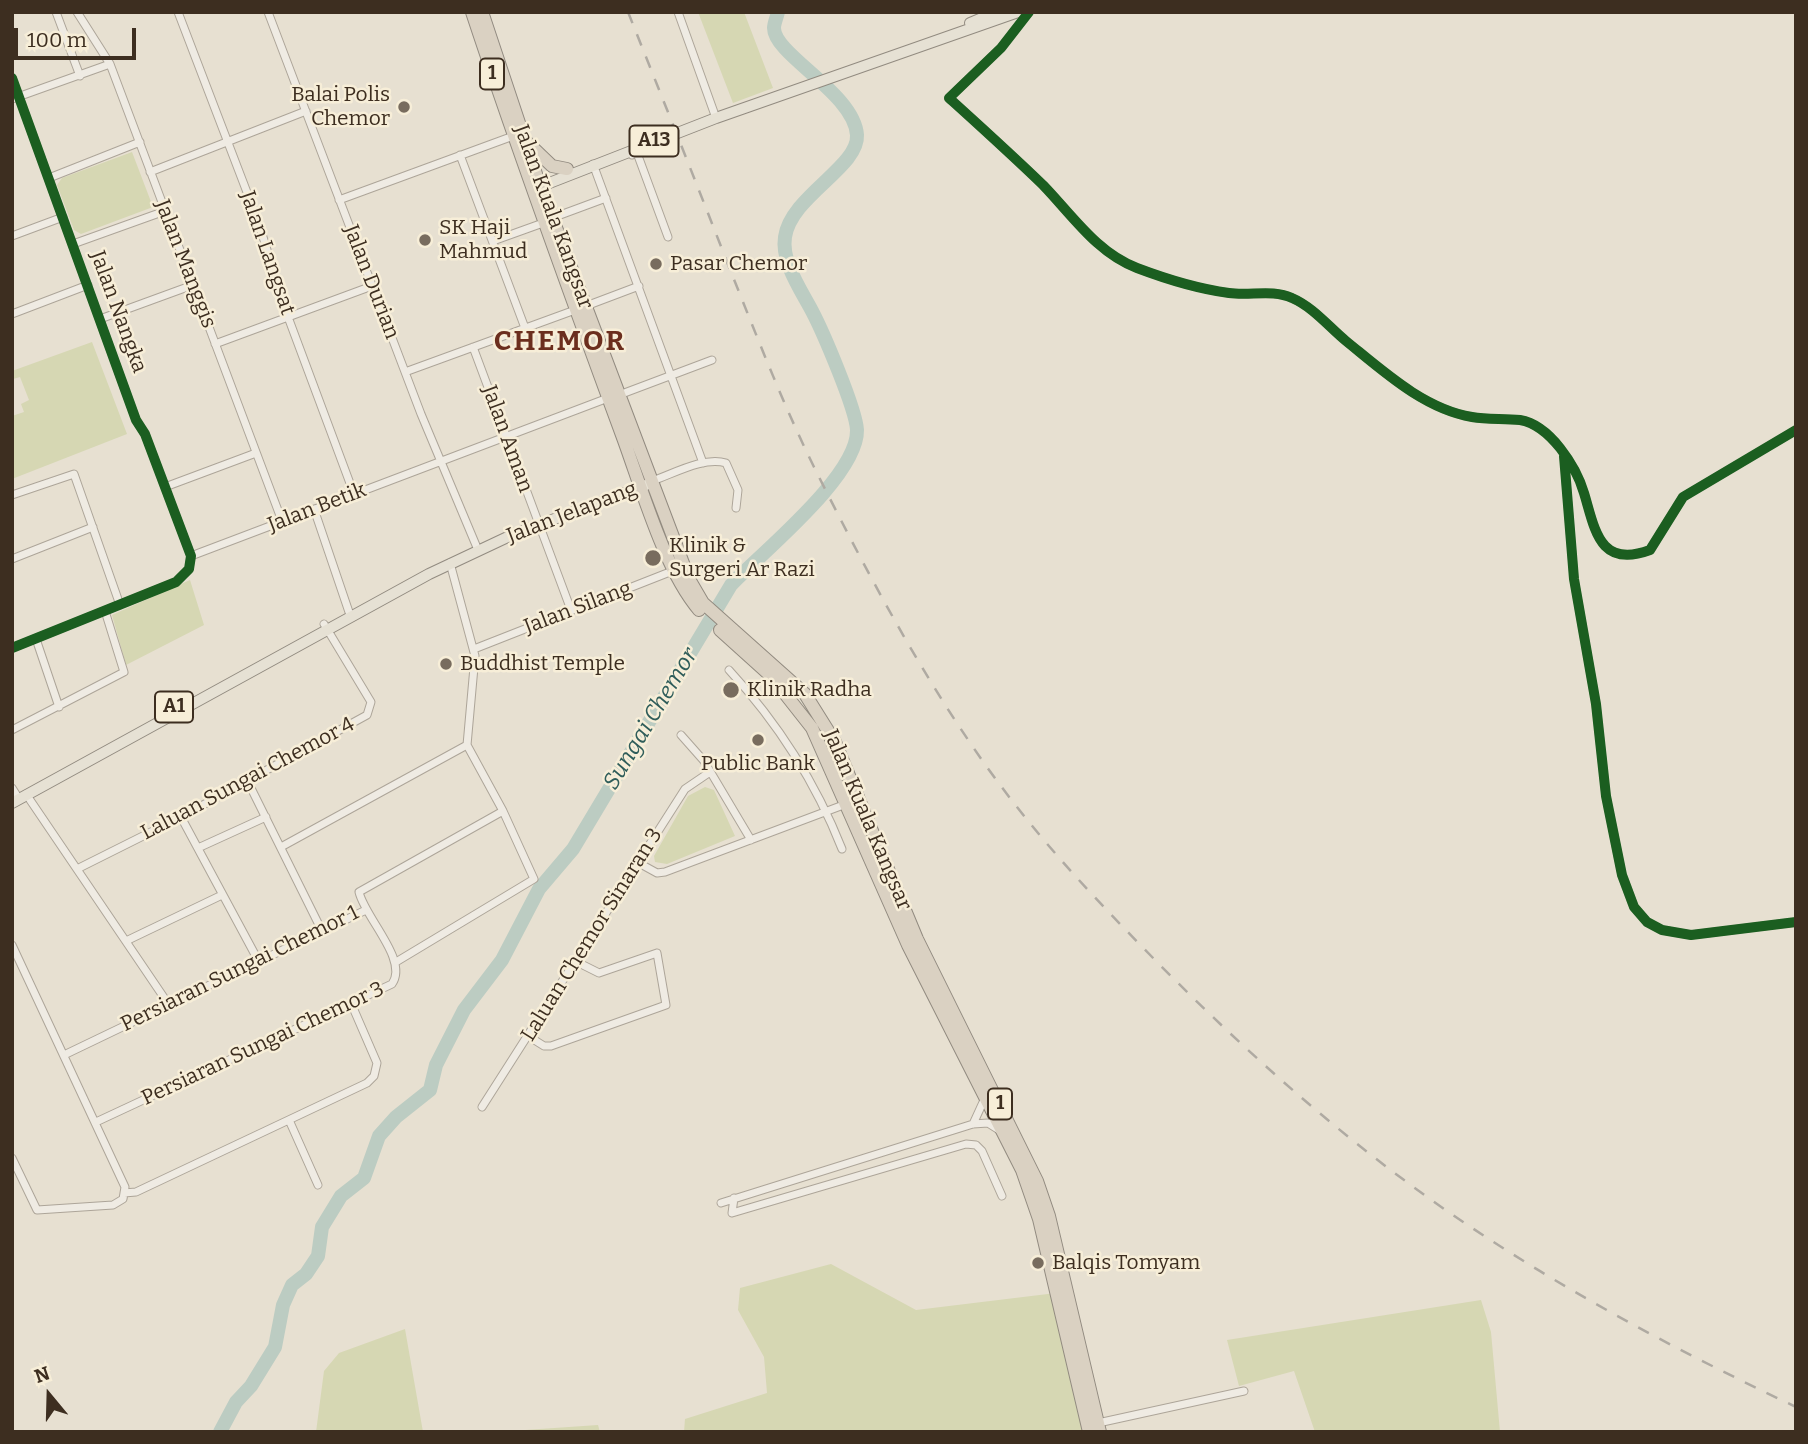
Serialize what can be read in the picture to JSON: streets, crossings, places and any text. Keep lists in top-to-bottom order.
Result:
{
  "streets": {
    "highway": ["1", "Jalan Kuala Kangsar"],
    "main road": ["A13", "Jalan Jelapang", "A1"],
    "street": [
      "Jalan Langsat",
      "Jalan Manggis",
      "Jalan Durian",
      "Jalan Nangka",
      "Jalan Aman",
      "Jalan Betik",
      "Jalan Silang",
      "Laluan Sungai Chemor 4",
      "Laluan Chemor Sinaran 3",
      "Persiaran Sungai Chemor 1",
      "Persiaran Sungai Chemor 3"
    ]
  },
  "crossings": [
    ["Jalan Kuala Kangsar", "Jalan Betik"],
    ["Jalan Kuala Kangsar", "Jalan Jelapang"],
    ["Jalan Kuala Kangsar", "Jalan Silang"],
    ["Jalan Langsat", "Jalan Betik"],
    ["Jalan Manggis", "Jalan Betik"],
    ["Jalan Durian", "Jalan Betik"],
    ["Jalan Durian", "Jalan Jelapang"],
    ["Jalan Nangka", "Jalan Betik"],
    ["Jalan Aman", "Jalan Betik"],
    ["Jalan Aman", "Jalan Jelapang"],
    ["Jalan Aman", "Jalan Silang"],
    ["Jalan Jelapang", "Laluan Sungai Chemor 4"],
    ["Persiaran Sungai Chemor 1", "Persiaran Sungai Chemor 3"]
  ],
  "districts": ["CHEMOR"],
  "water": ["Sungai Chemor"],
  "places": [
    "Balai Polis Chemor",
    "SK Haji Mahmud",
    "Pasar Chemor",
    "Klinik & Surgeri Ar Razi",
    "Buddhist Temple",
    "Klinik Radha",
    "Public Bank",
    "Balqis Tomyam"
  ],
  "scale_bar": "100 m",
  "north": "top"
}
